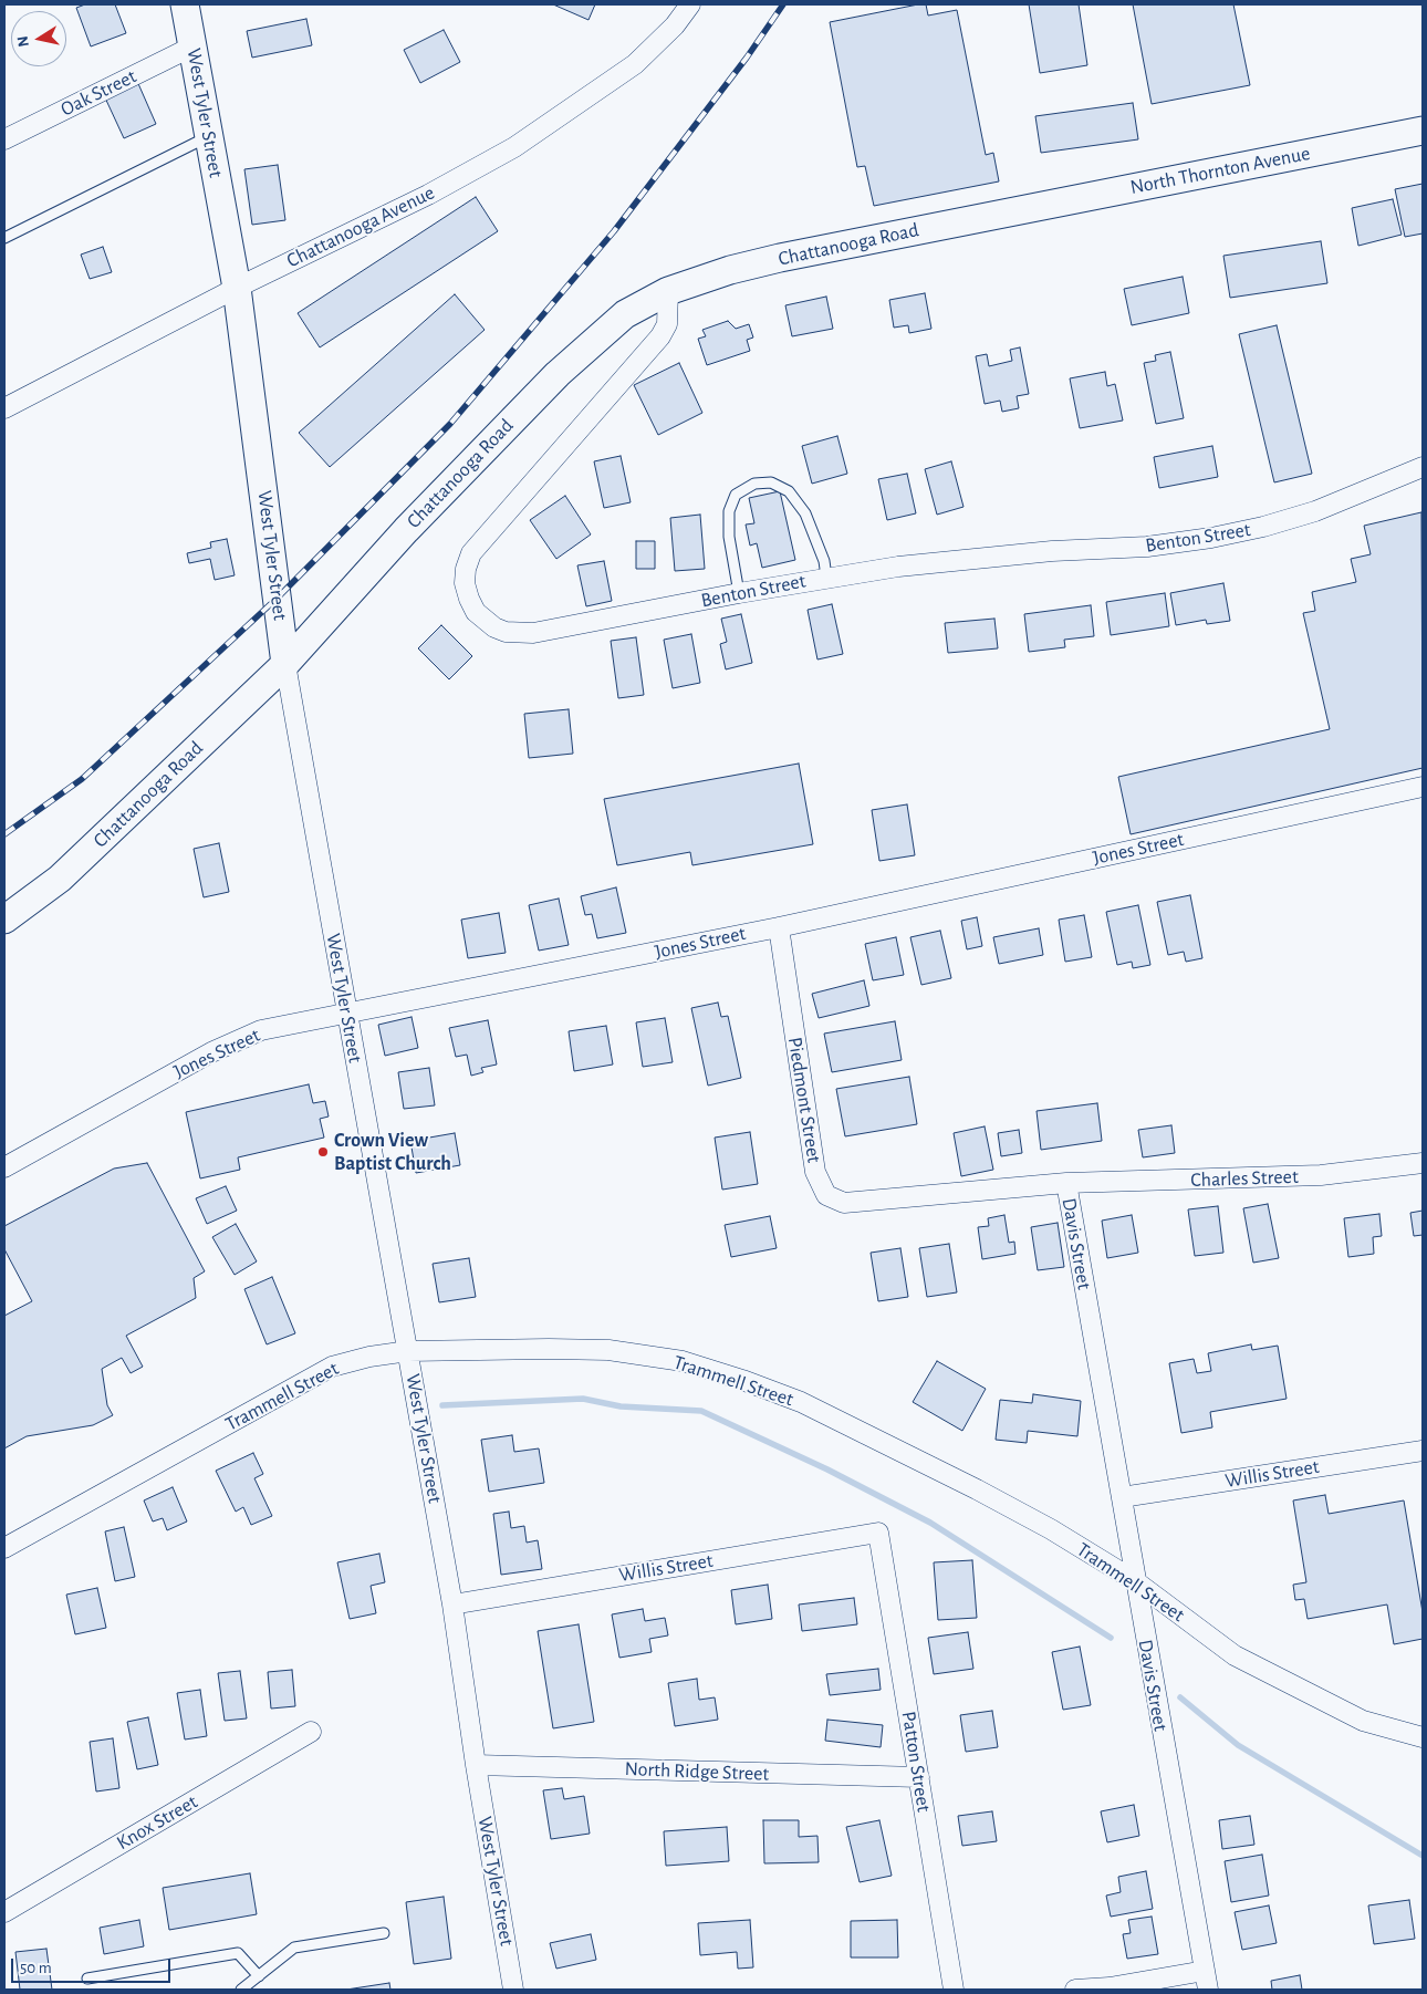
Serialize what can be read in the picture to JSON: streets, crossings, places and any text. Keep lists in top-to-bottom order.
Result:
{
  "streets": {
    "main road": ["West Tyler Street", "North Thornton Avenue", "Chattanooga Road"],
    "street": [
      "Oak Street",
      "Chattanooga Avenue",
      "Benton Street",
      "Jones Street",
      "Piedmont Street",
      "Charles Street",
      "Davis Street",
      "Trammell Street",
      "Willis Street",
      "Patton Street",
      "North Ridge Street",
      "Knox Street"
    ]
  },
  "crossings": [
    ["Oak Street", "West Tyler Street"],
    ["West Tyler Street", "Chattanooga Avenue"],
    ["West Tyler Street", "Chattanooga Road"],
    ["West Tyler Street", "Jones Street"],
    ["West Tyler Street", "Trammell Street"],
    ["West Tyler Street", "Willis Street"],
    ["West Tyler Street", "North Ridge Street"],
    ["North Thornton Avenue", "Chattanooga Road"],
    ["Chattanooga Road", "Benton Street"],
    ["Jones Street", "Piedmont Street"],
    ["Piedmont Street", "Charles Street"],
    ["Piedmont Street", "Davis Street"],
    ["Charles Street", "Davis Street"],
    ["Davis Street", "Trammell Street"],
    ["Davis Street", "Willis Street"],
    ["Willis Street", "Patton Street"],
    ["Patton Street", "North Ridge Street"]
  ],
  "places": ["Crown View Baptist Church"],
  "scale_bar": "50 m",
  "north": "left"
}
